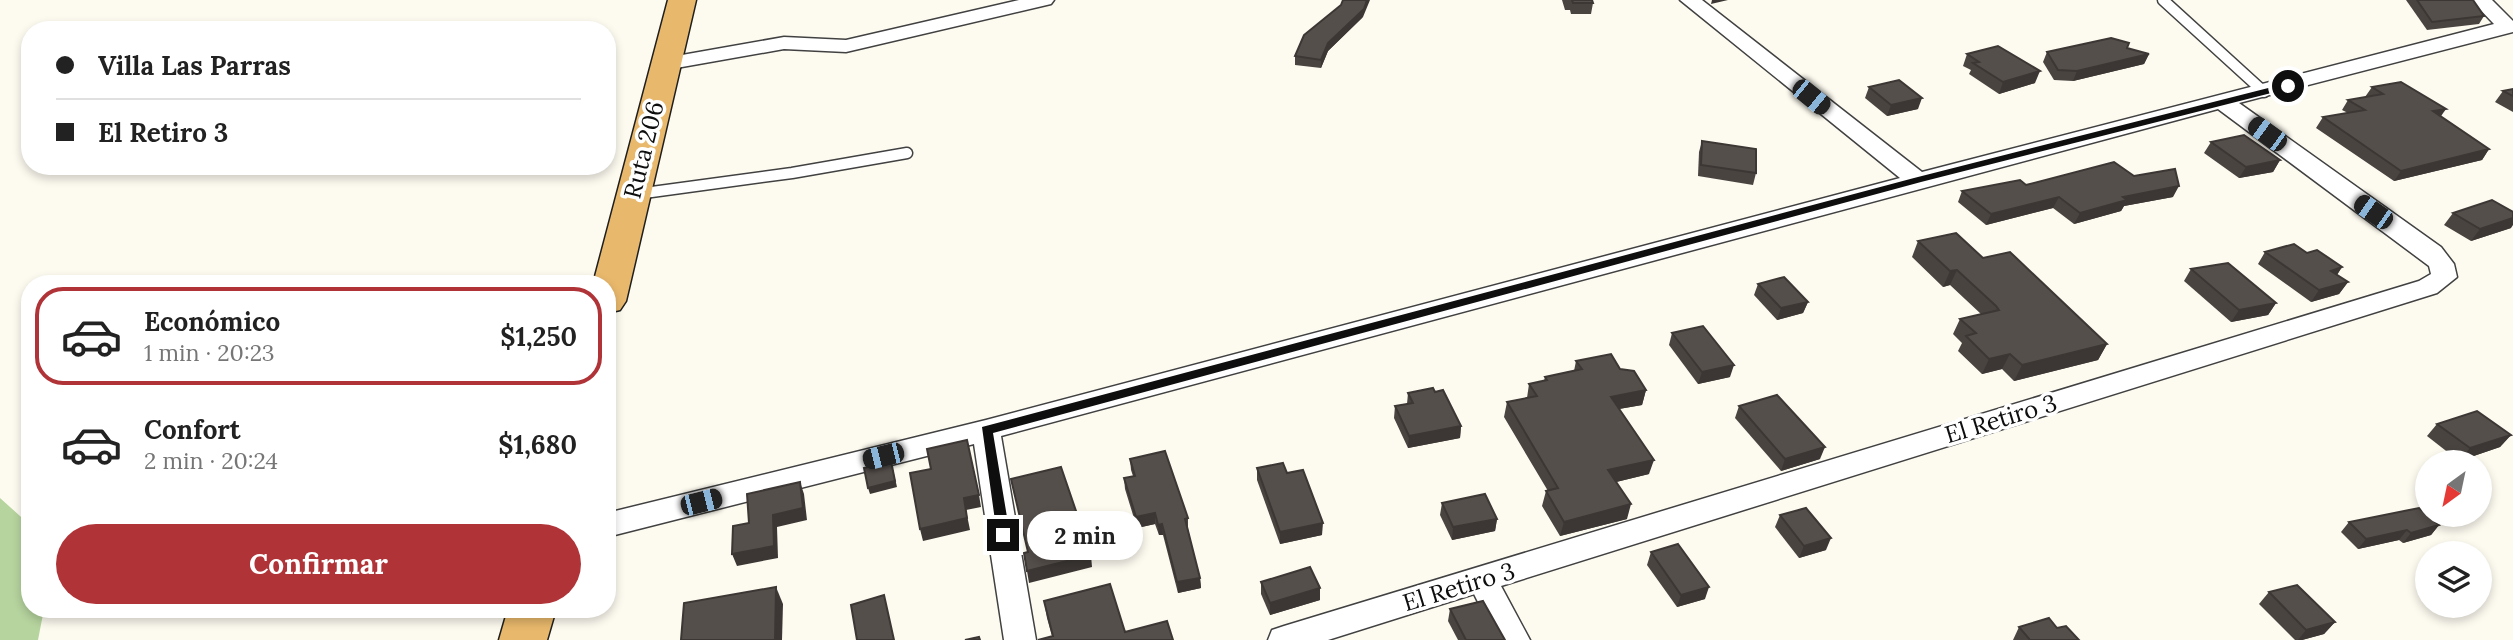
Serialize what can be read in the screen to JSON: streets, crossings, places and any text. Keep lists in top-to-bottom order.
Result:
{
  "streets": {
    "highway": ["Ruta 206"],
    "street": ["El Retiro 3"]
  },
  "north": "bottom left",
  "page": {
    "banner": ["Villa Las Parras", "El Retiro 3"],
    "list": [
      {
        "name": "Económico",
        "note": "1 min · 20:23",
        "value": "$1,250"
      },
      {
        "name": "Confort",
        "note": "2 min · 20:24",
        "value": "$1,680"
      }
    ],
    "buttons": "Confirmar",
    "bubble": "2 min"
  }
}
